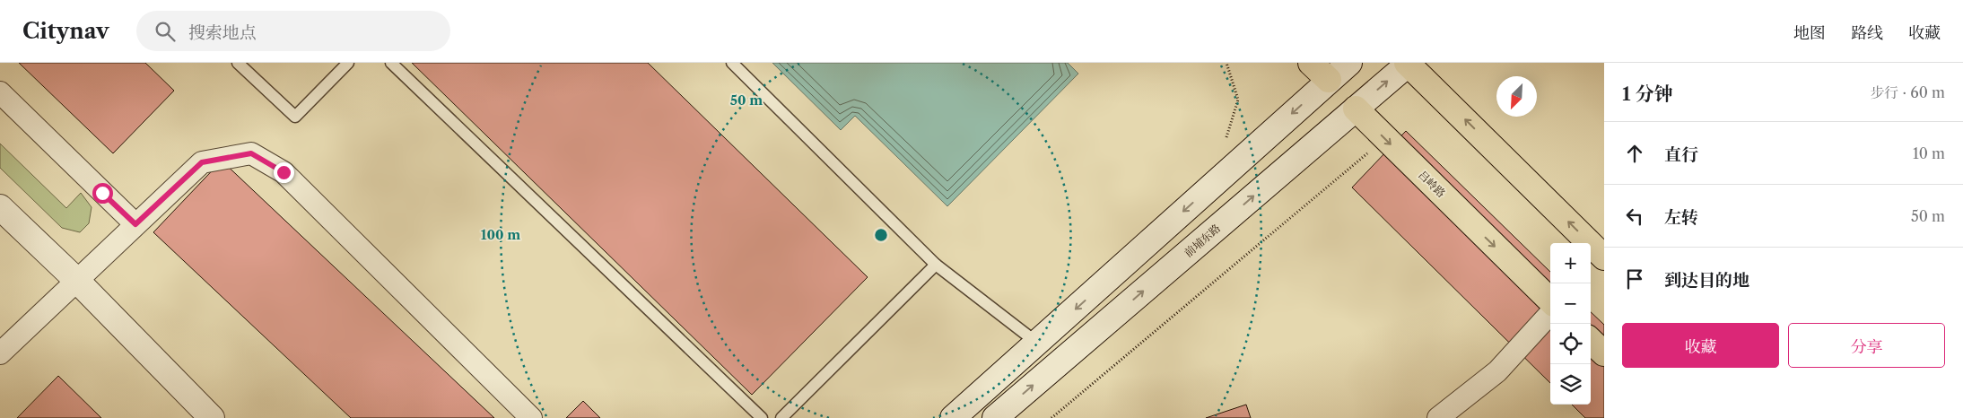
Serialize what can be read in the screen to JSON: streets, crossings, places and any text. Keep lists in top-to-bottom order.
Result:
{
  "streets": {
    "main road": ["吕岭路", "前埔东路"]
  },
  "crossings": [
    ["吕岭路", "前埔东路"]
  ],
  "north": "bottom left",
  "page": {
    "header": "Citynav",
    "search": "搜索地点",
    "nav": ["地图", "路线", "收藏"],
    "heading": ["1 分钟", "步行 · 60 m"],
    "list": [
      ["直行", "10 m"],
      ["左转", "50 m"],
      "到达目的地"
    ],
    "map_buttons": ["+", "−"],
    "buttons": ["收藏", "分享"]
  },
  "rings": ["50 m", "100 m"]
}
